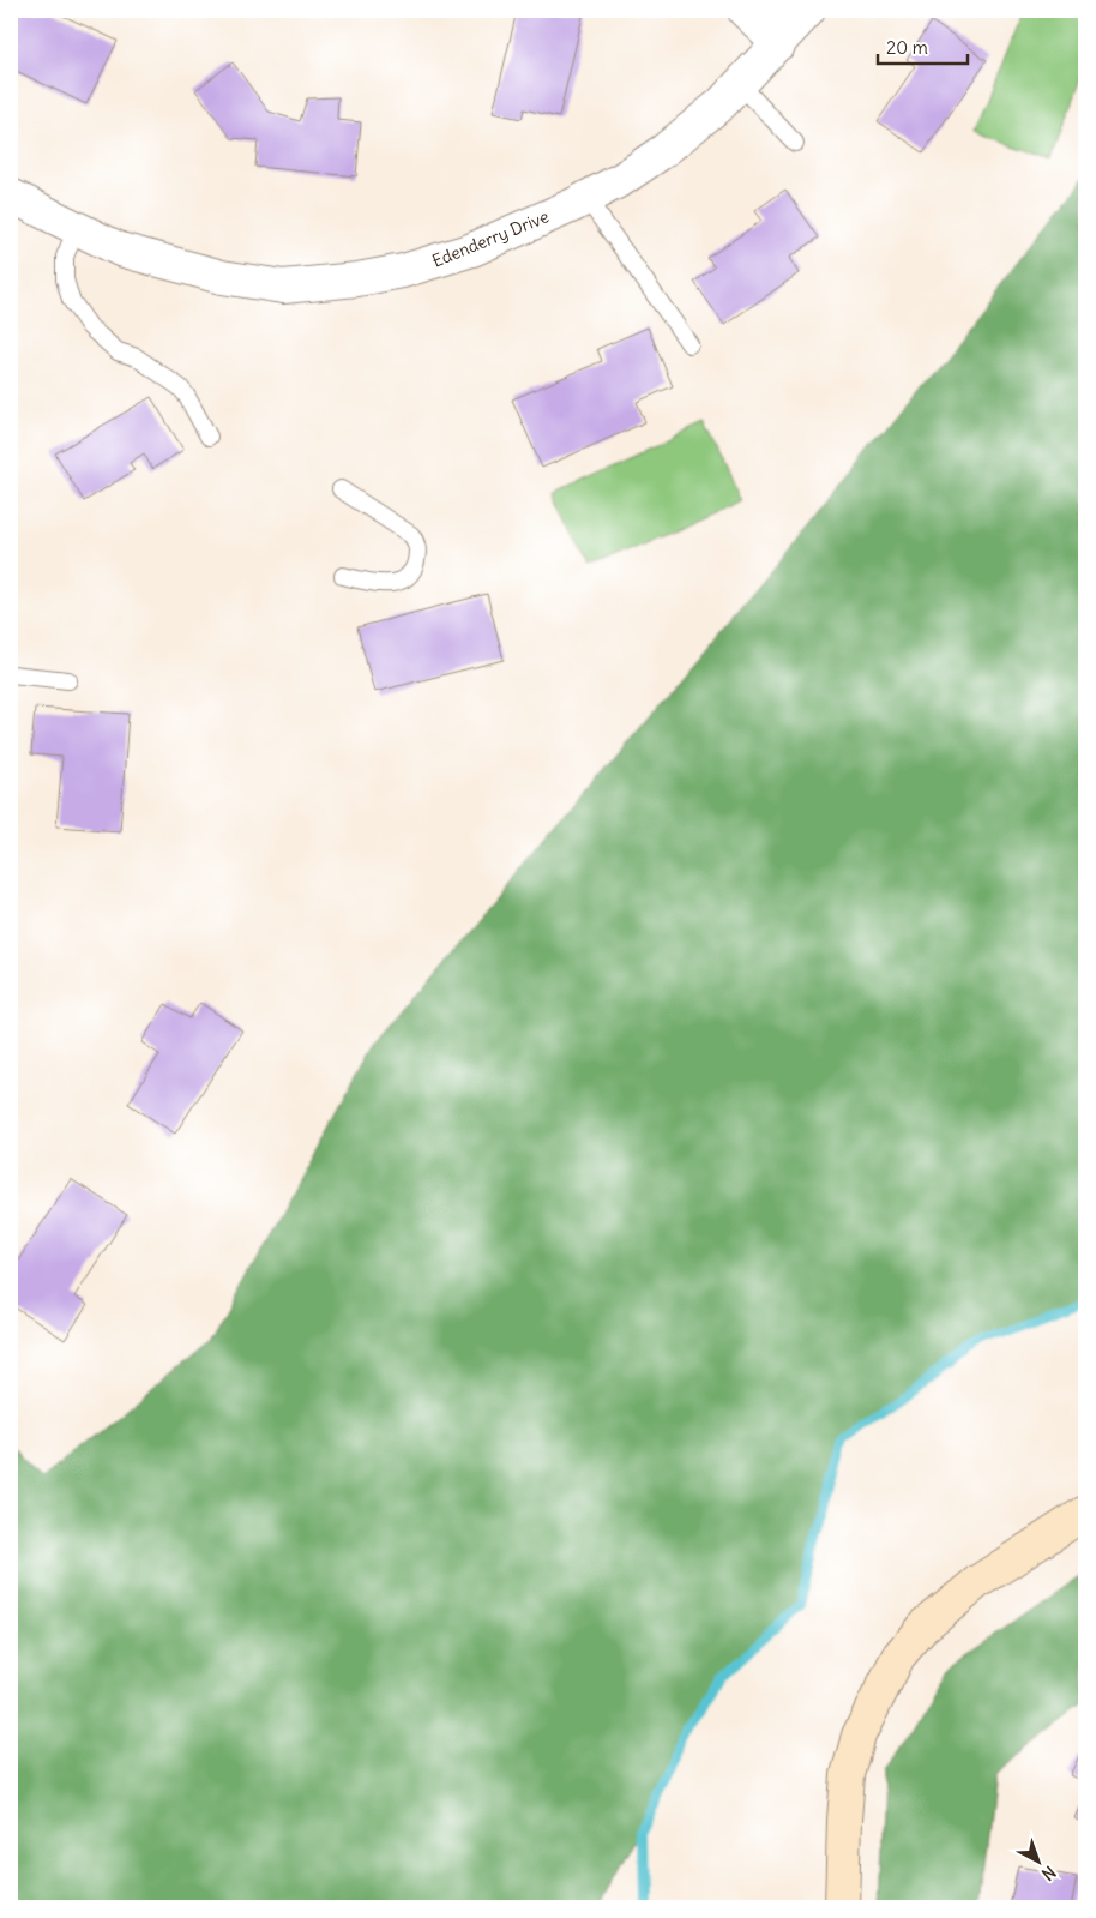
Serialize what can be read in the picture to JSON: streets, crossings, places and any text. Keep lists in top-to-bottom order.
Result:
{
  "streets": {
    "street": ["Edenderry Drive"]
  },
  "scale_bar": "20 m",
  "north": "bottom right"
}
